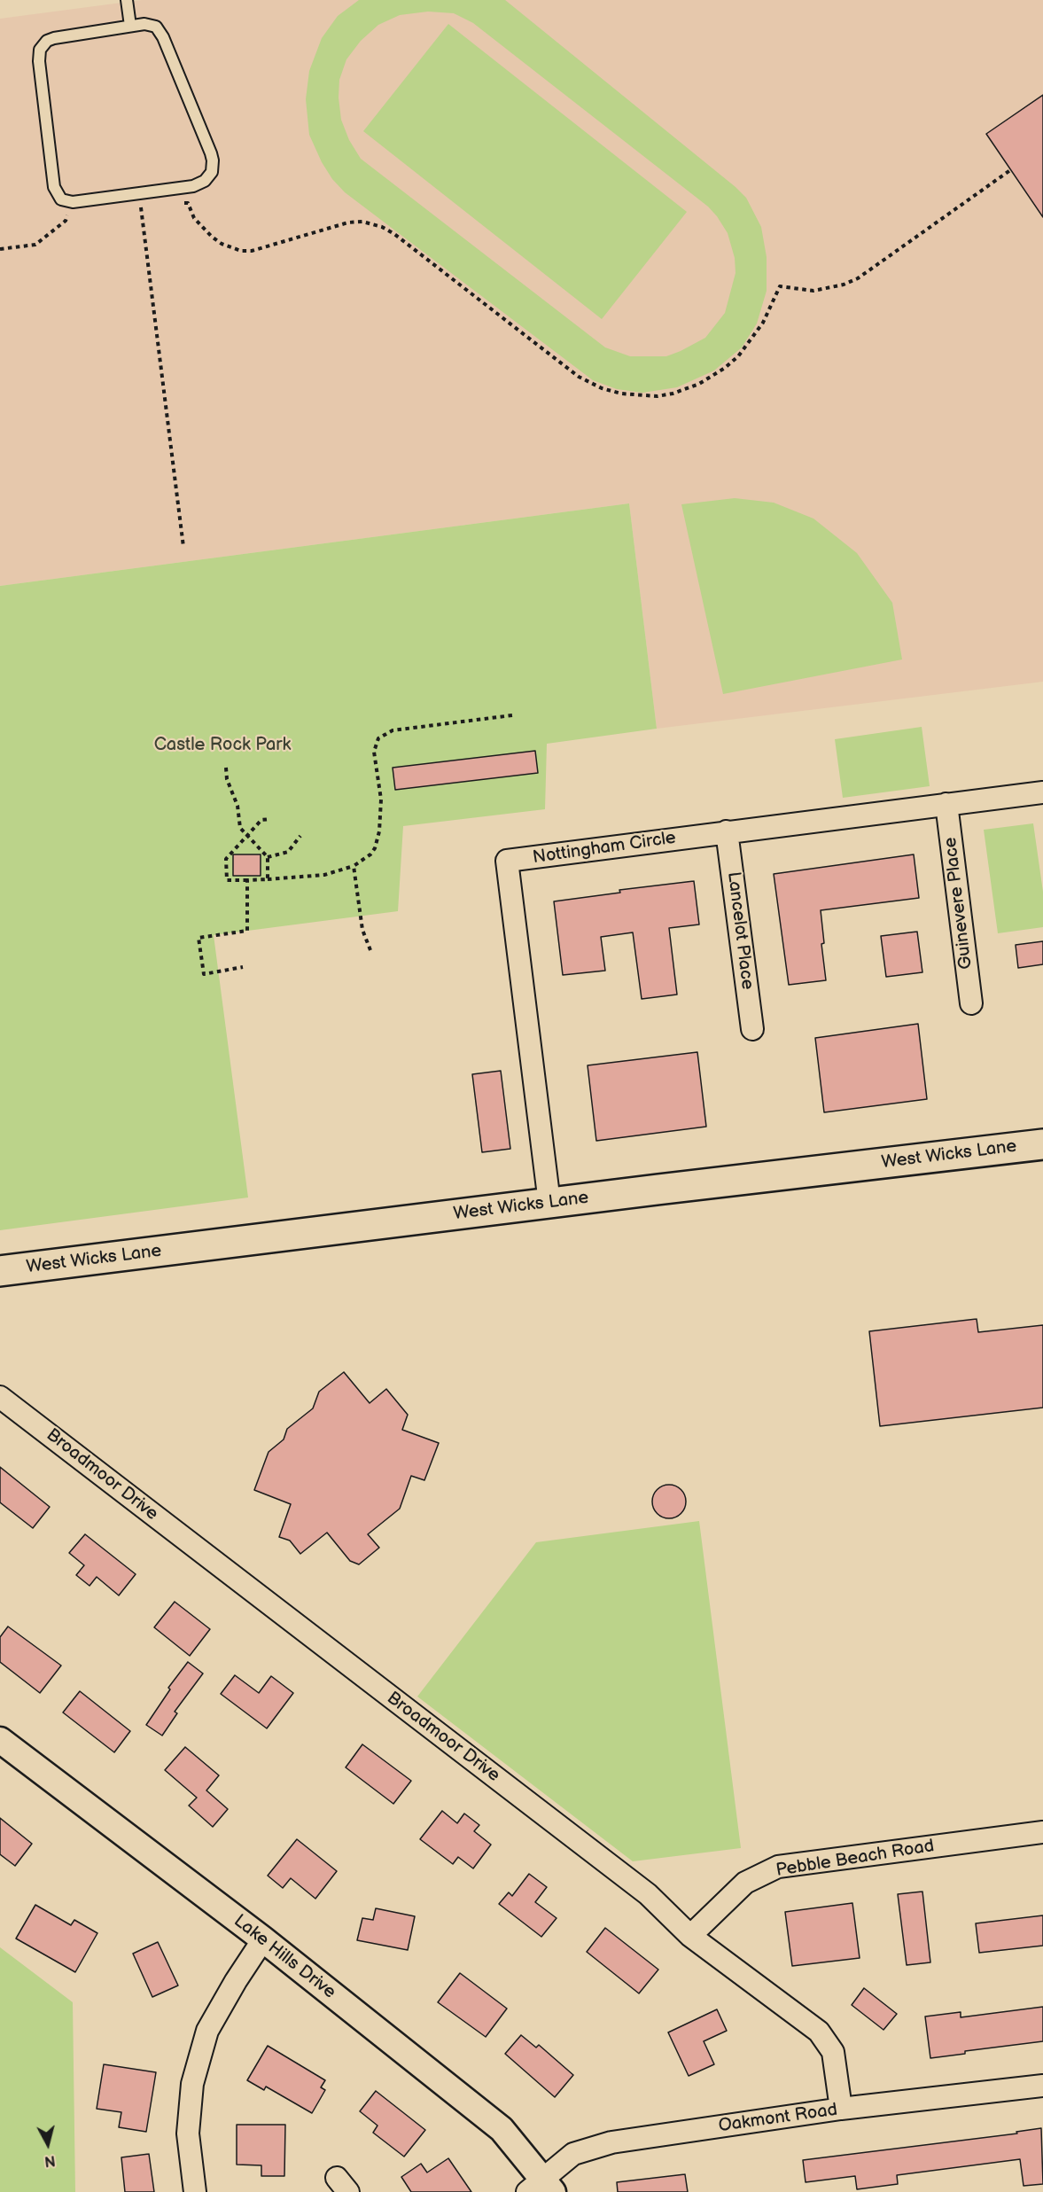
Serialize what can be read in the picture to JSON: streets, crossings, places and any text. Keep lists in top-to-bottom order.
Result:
{
  "streets": {
    "main road": ["West Wicks Lane"],
    "street": [
      "Nottingham Circle",
      "Guinevere Place",
      "Lancelot Place",
      "Broadmoor Drive",
      "Pebble Beach Road",
      "Lake Hills Drive",
      "Oakmont Road"
    ]
  },
  "crossings": [
    ["Nottingham Circle", "Guinevere Place"],
    ["Nottingham Circle", "Lancelot Place"],
    ["Nottingham Circle", "West Wicks Lane"],
    ["Broadmoor Drive", "Pebble Beach Road"],
    ["Broadmoor Drive", "Oakmont Road"],
    ["Lake Hills Drive", "Oakmont Road"]
  ],
  "parks": ["Castle Rock Park"],
  "north": "bottom"
}
